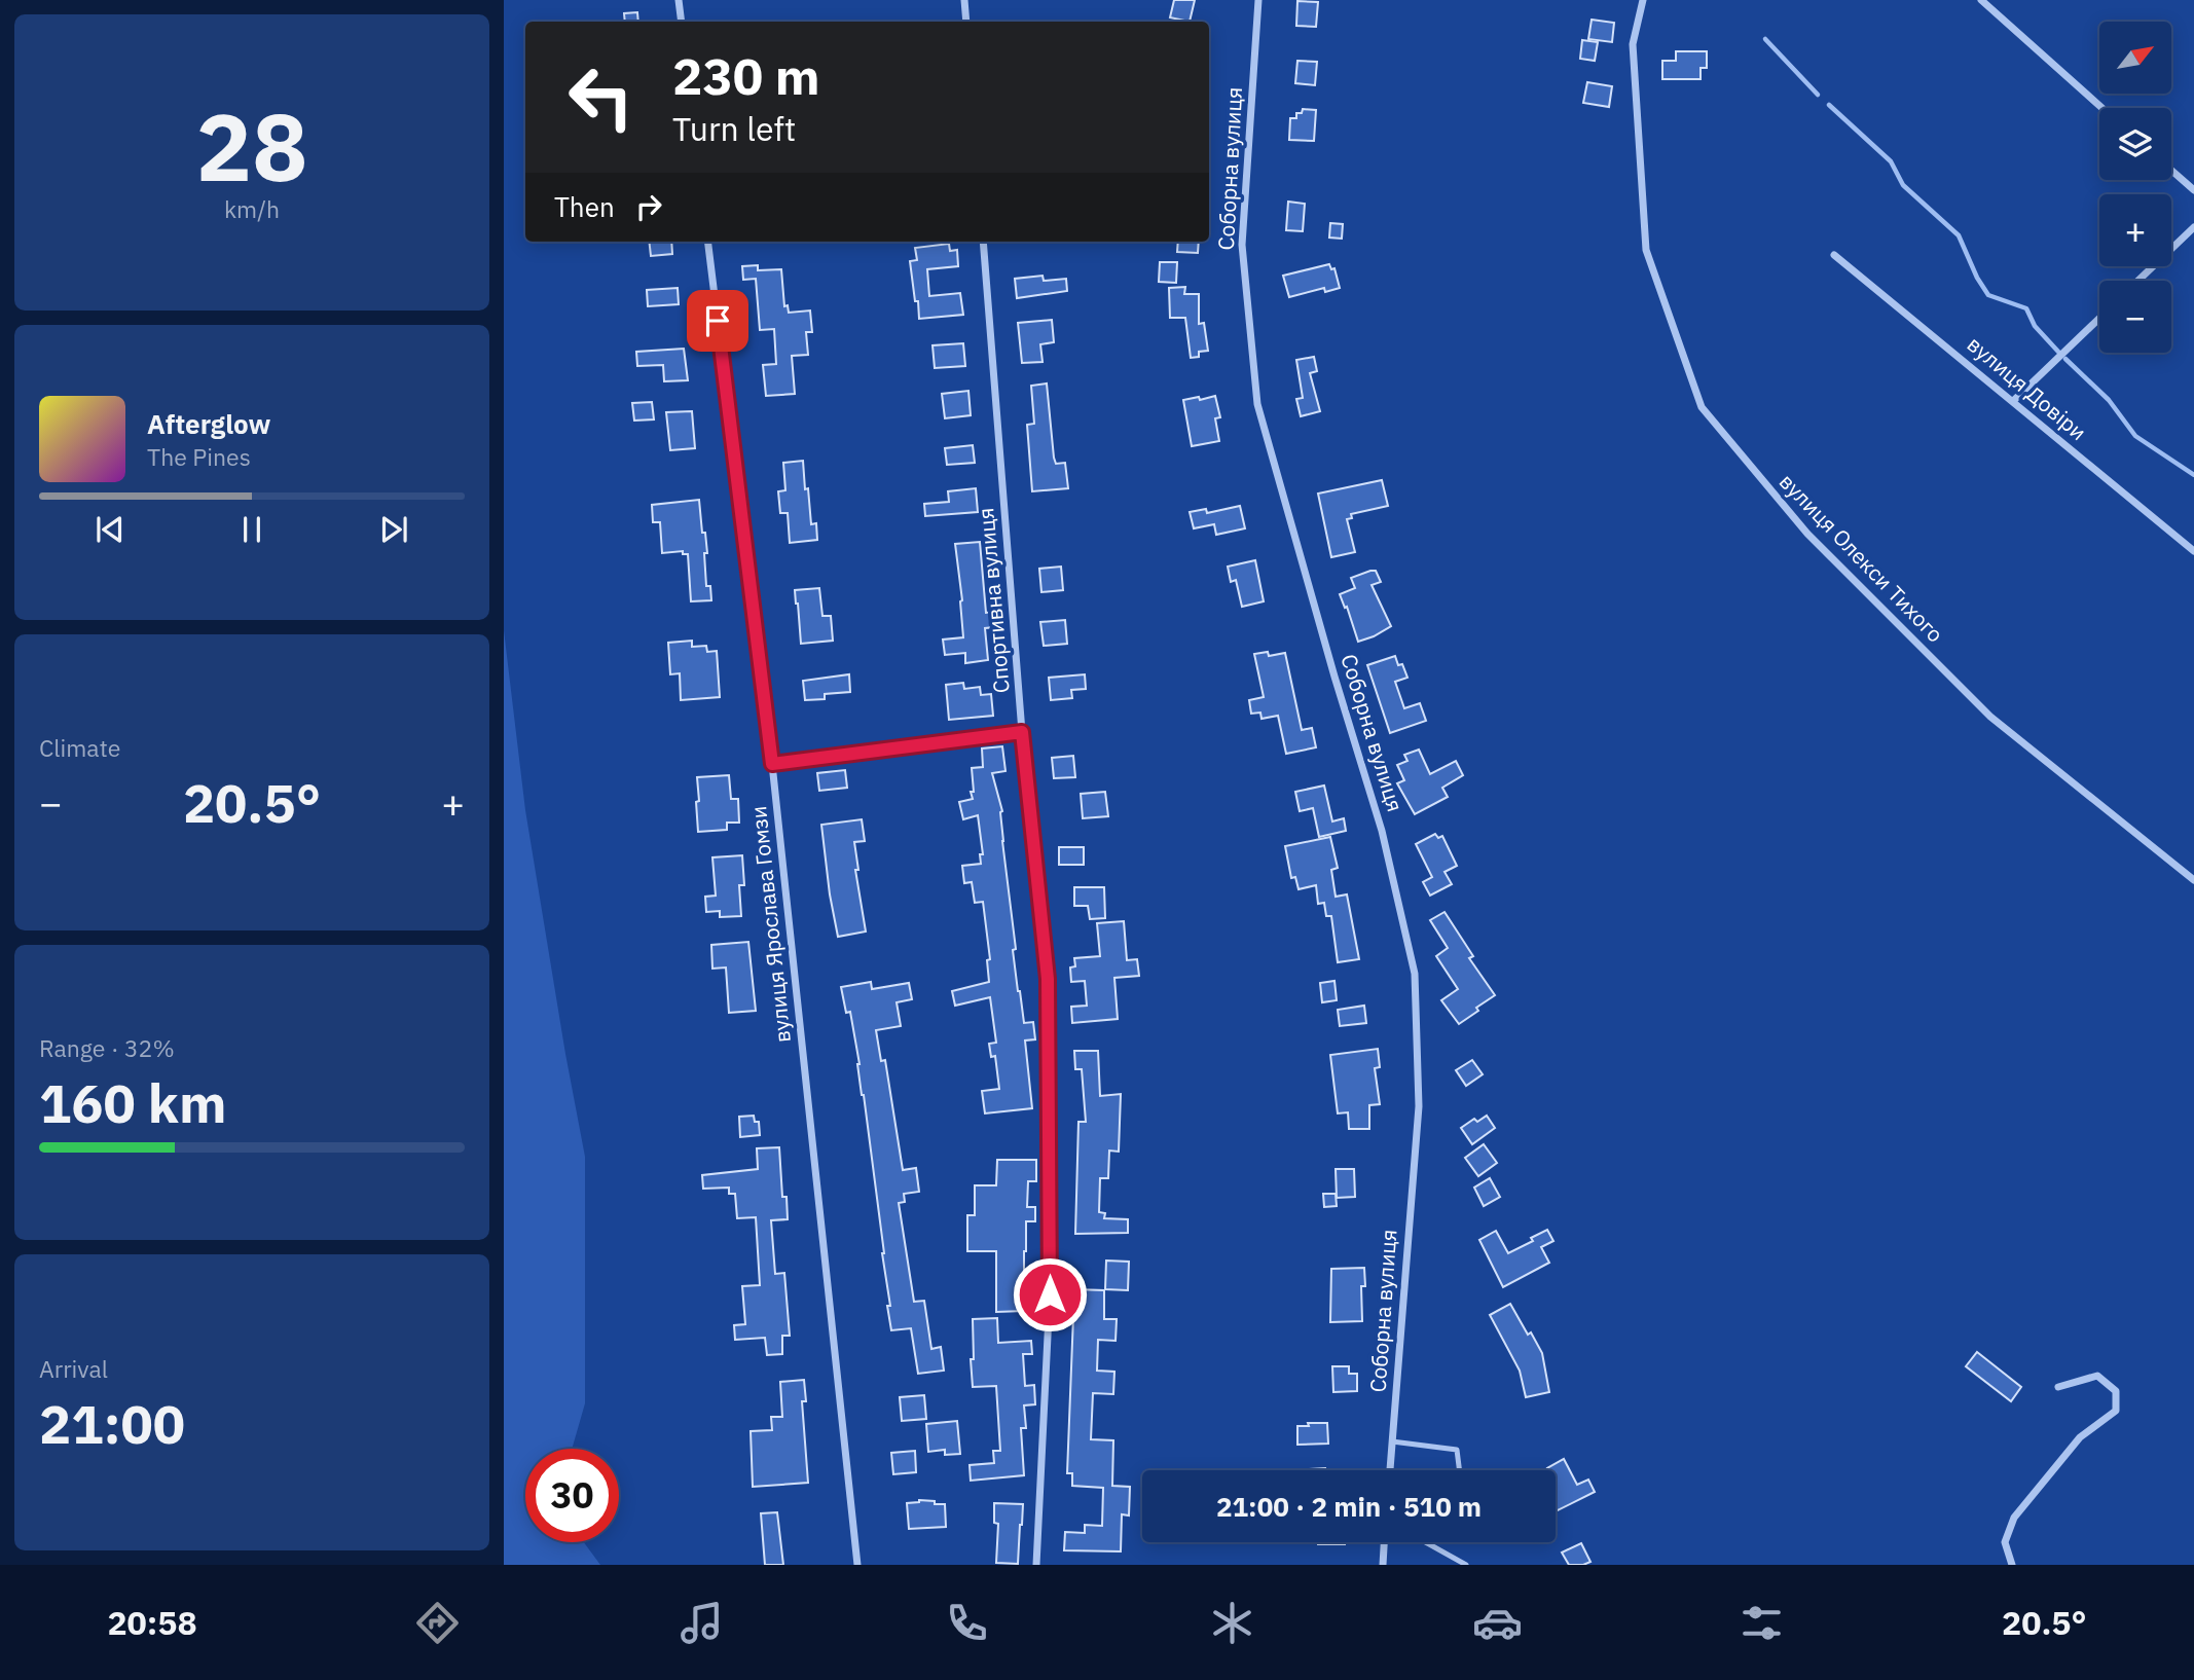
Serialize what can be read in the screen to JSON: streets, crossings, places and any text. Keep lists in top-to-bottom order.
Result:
{
  "streets": {
    "street": [
      "Соборна вулиця",
      "вулиця Довіри",
      "вулиця Олекси Тихого",
      "Спортивна вулиця",
      "вулиця Ярослава Гомзи"
    ]
  },
  "north": "top right",
  "page": {
    "tile": [
      ["28", "km/h"],
      "Climate",
      ["Range · 32%", "160 km"],
      ["Arrival", "21:00"]
    ],
    "map_buttons": ["+", "−"],
    "turn": ["230 m", "Turn left"],
    "then": "Then",
    "song": ["Afterglow", "The Pines"],
    "heat": ["−", "20.5°", "+"],
    "limit": "30",
    "trip": "21:00 · 2 min · 510 m",
    "tabs": ["20:58", "20.5°"]
  }
}
